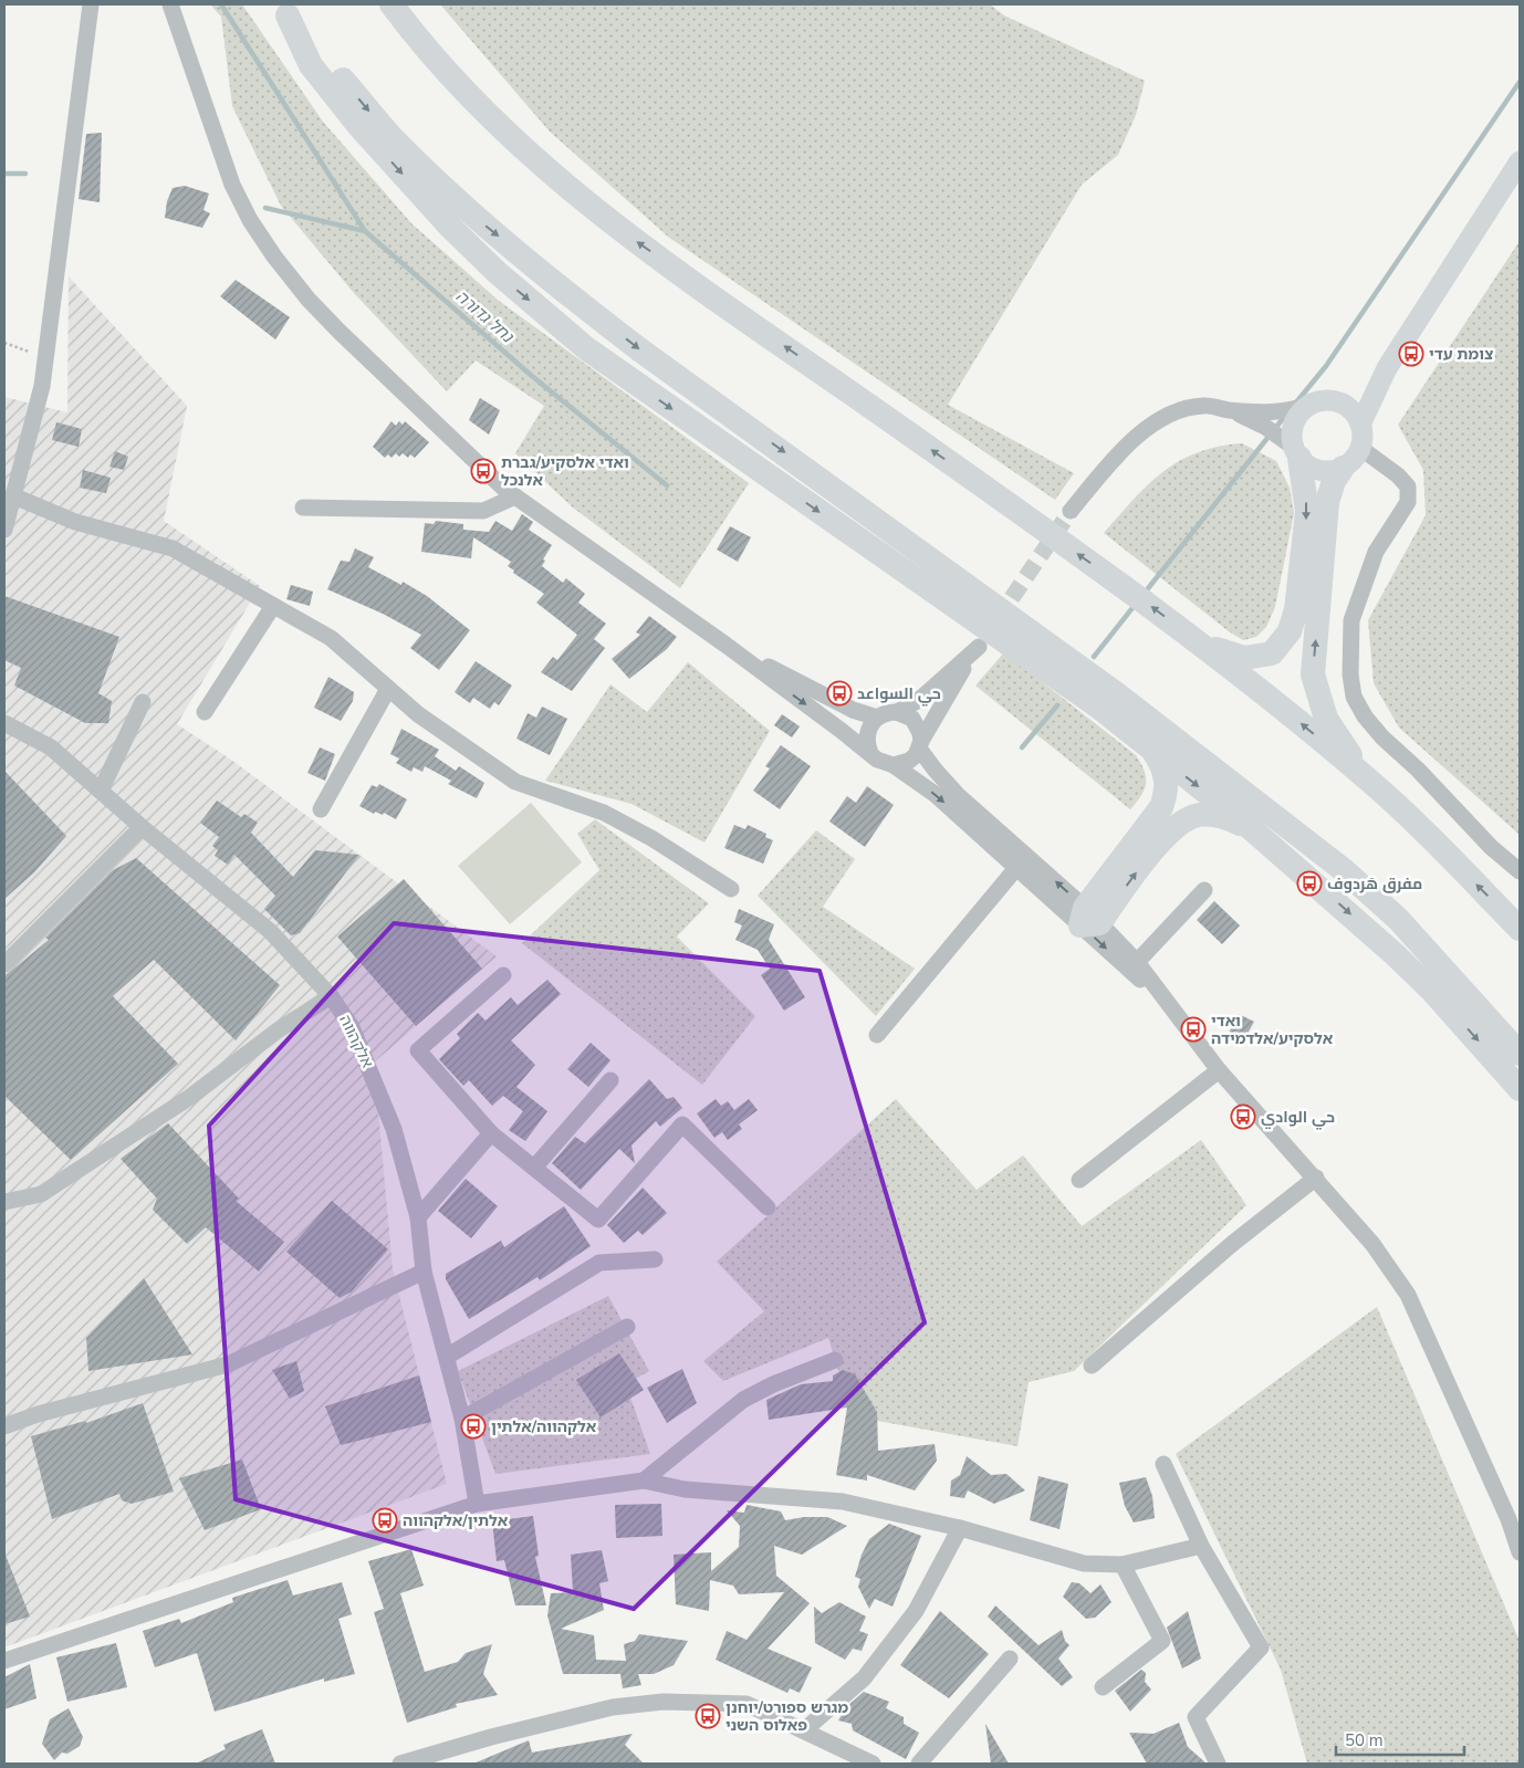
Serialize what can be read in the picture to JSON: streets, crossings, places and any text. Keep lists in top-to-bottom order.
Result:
{
  "streets": {
    "street": ["אלקהווה"]
  },
  "water": ["נחל גדורה"],
  "places": {
    "bus stop": [
      "צומת עדי",
      "ואדי אלסקיע/גברת אלנכל",
      "حي السواعد",
      "مفرق هَردوف",
      "ואדי אלסקיע/אלדמידה",
      "حي الوادي",
      "אלקהווה/אלתין",
      "אלתין/אלקהווה",
      "מגרש ספורט/יוחנן פאלוס השני"
    ]
  },
  "scale_bar": "50 m"
}
